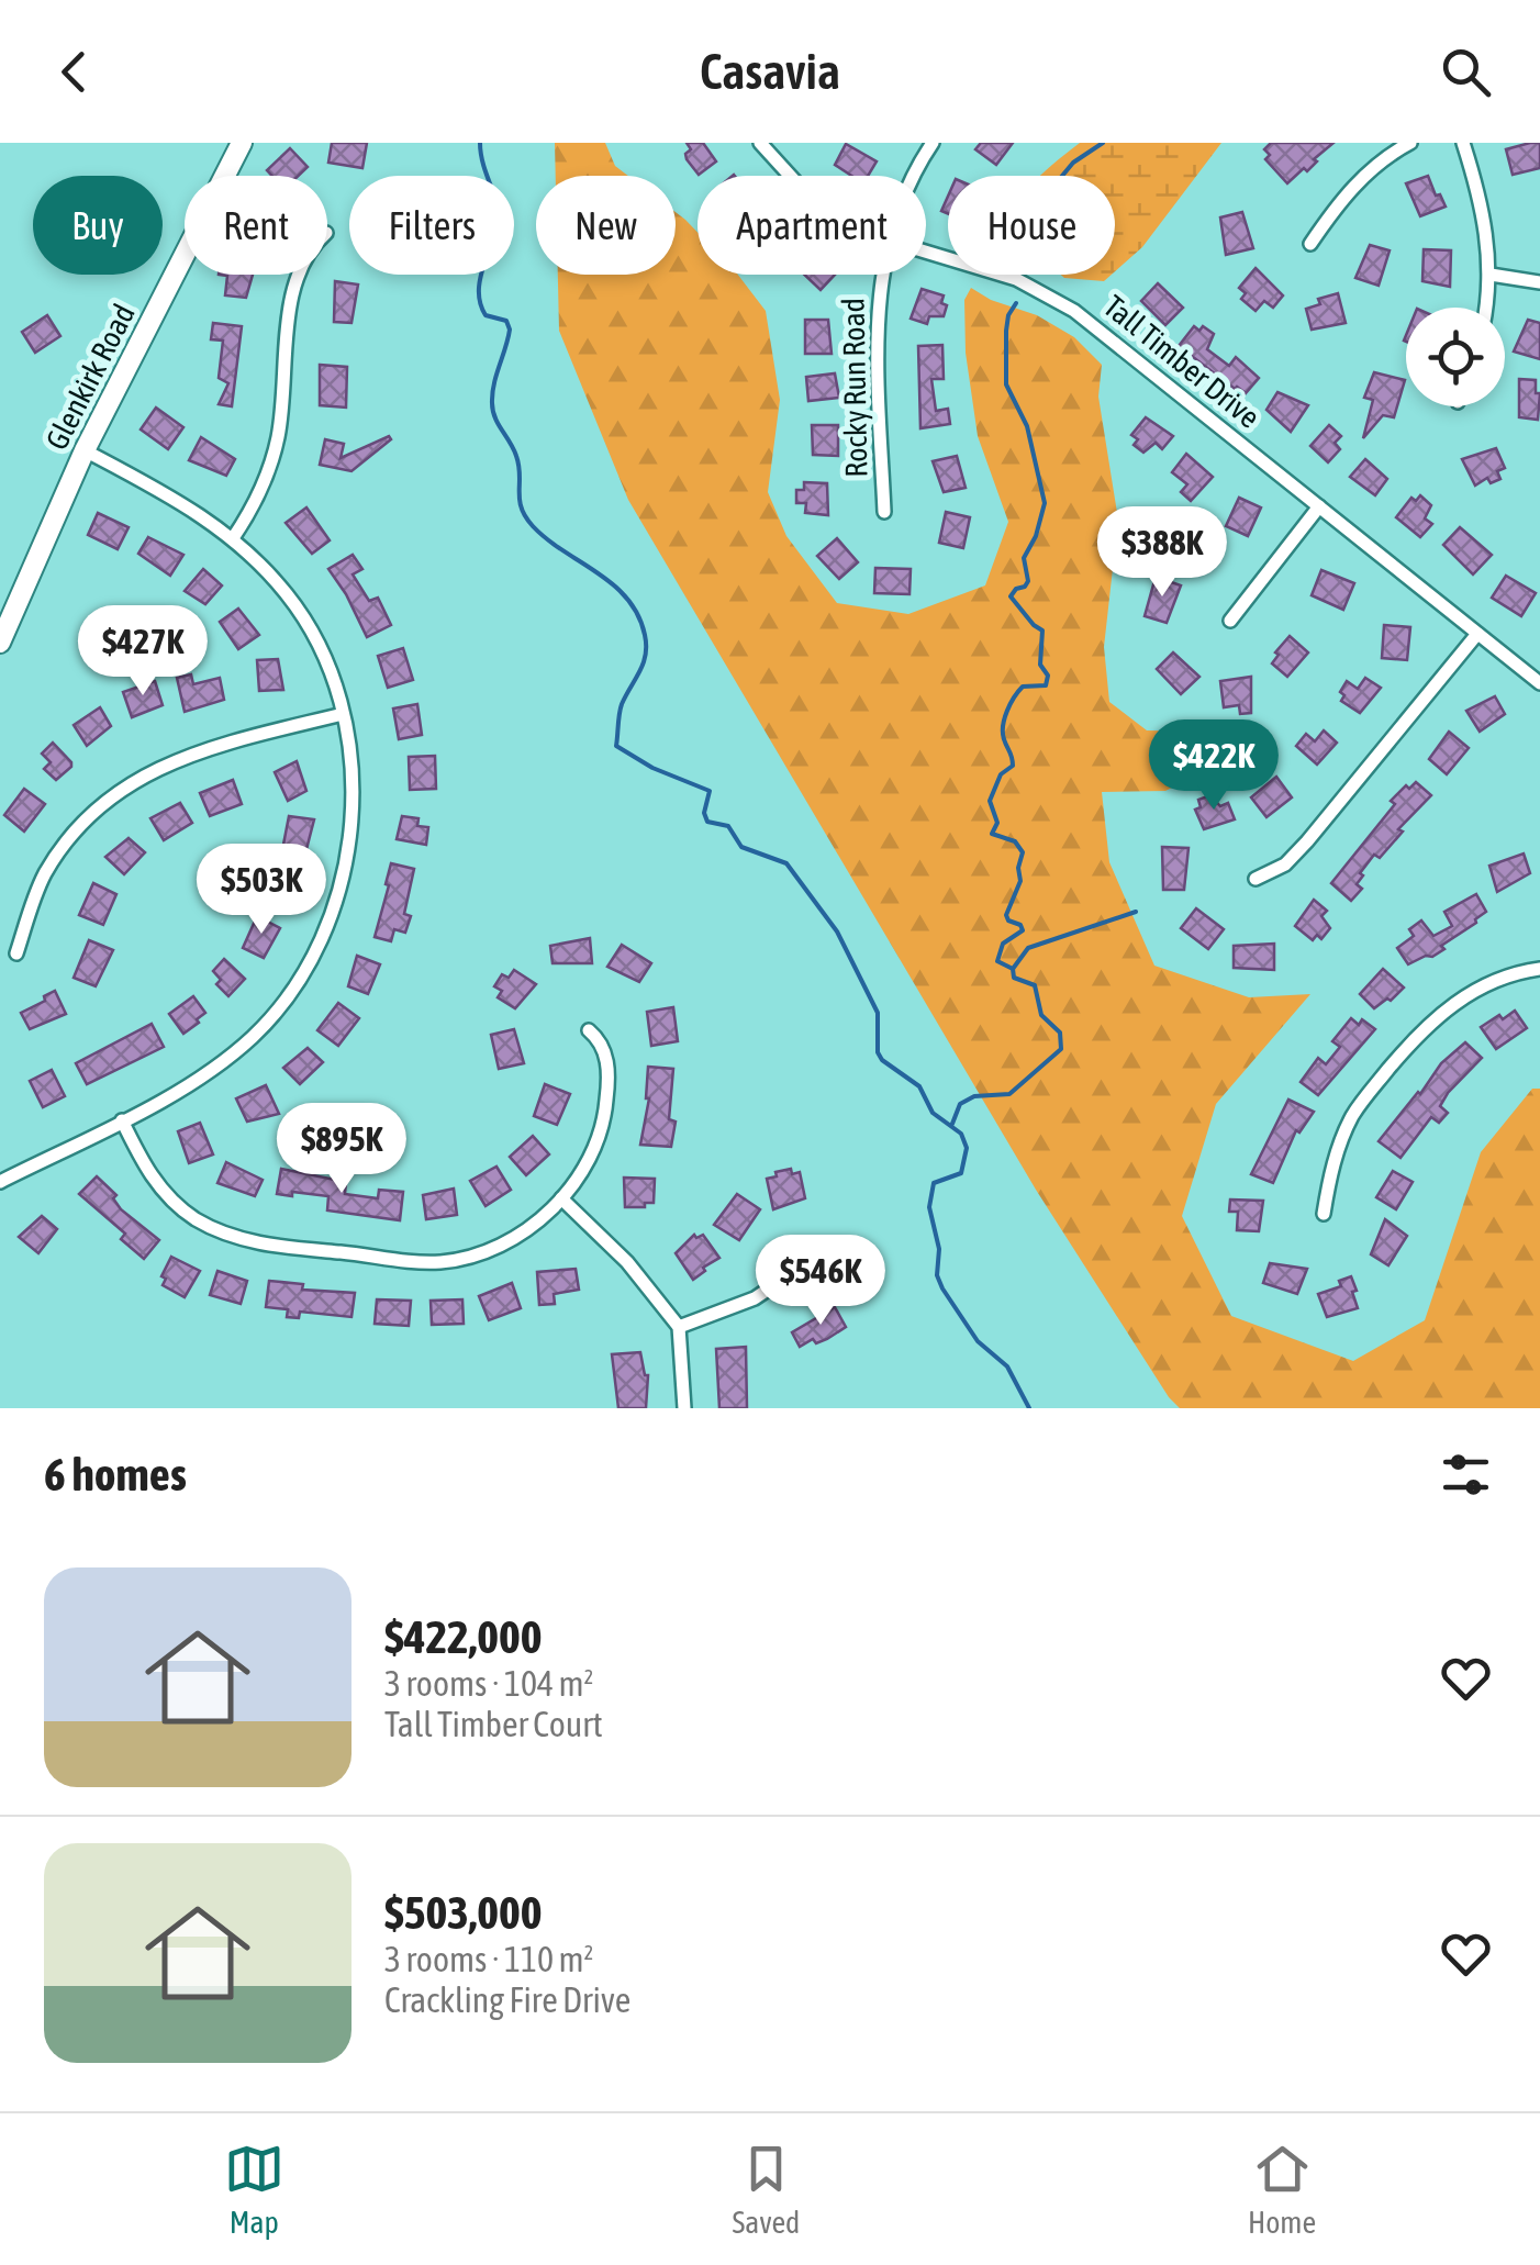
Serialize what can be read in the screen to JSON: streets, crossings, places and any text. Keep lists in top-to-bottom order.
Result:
{
  "streets": {
    "street": ["Tall Timber Drive", "Glenkirk Road", "Rocky Run Road"]
  },
  "page": {
    "header": "Casavia",
    "chip": [
      "Buy",
      "Rent",
      "Filters",
      "New",
      "Apartment",
      "House"
    ],
    "price": [
      "$388K",
      "$427K",
      "$422K",
      "$503K",
      "$895K",
      "$546K"
    ],
    "heading": "6 homes",
    "list": [
      {
        "name": "$422,000",
        "note": "3 rooms · 104 m² · Tall Timber Court"
      },
      {
        "name": "$503,000",
        "note": "3 rooms · 110 m² · Crackling Fire Drive"
      }
    ],
    "tabs": ["Map", "Saved", "Home"]
  }
}
